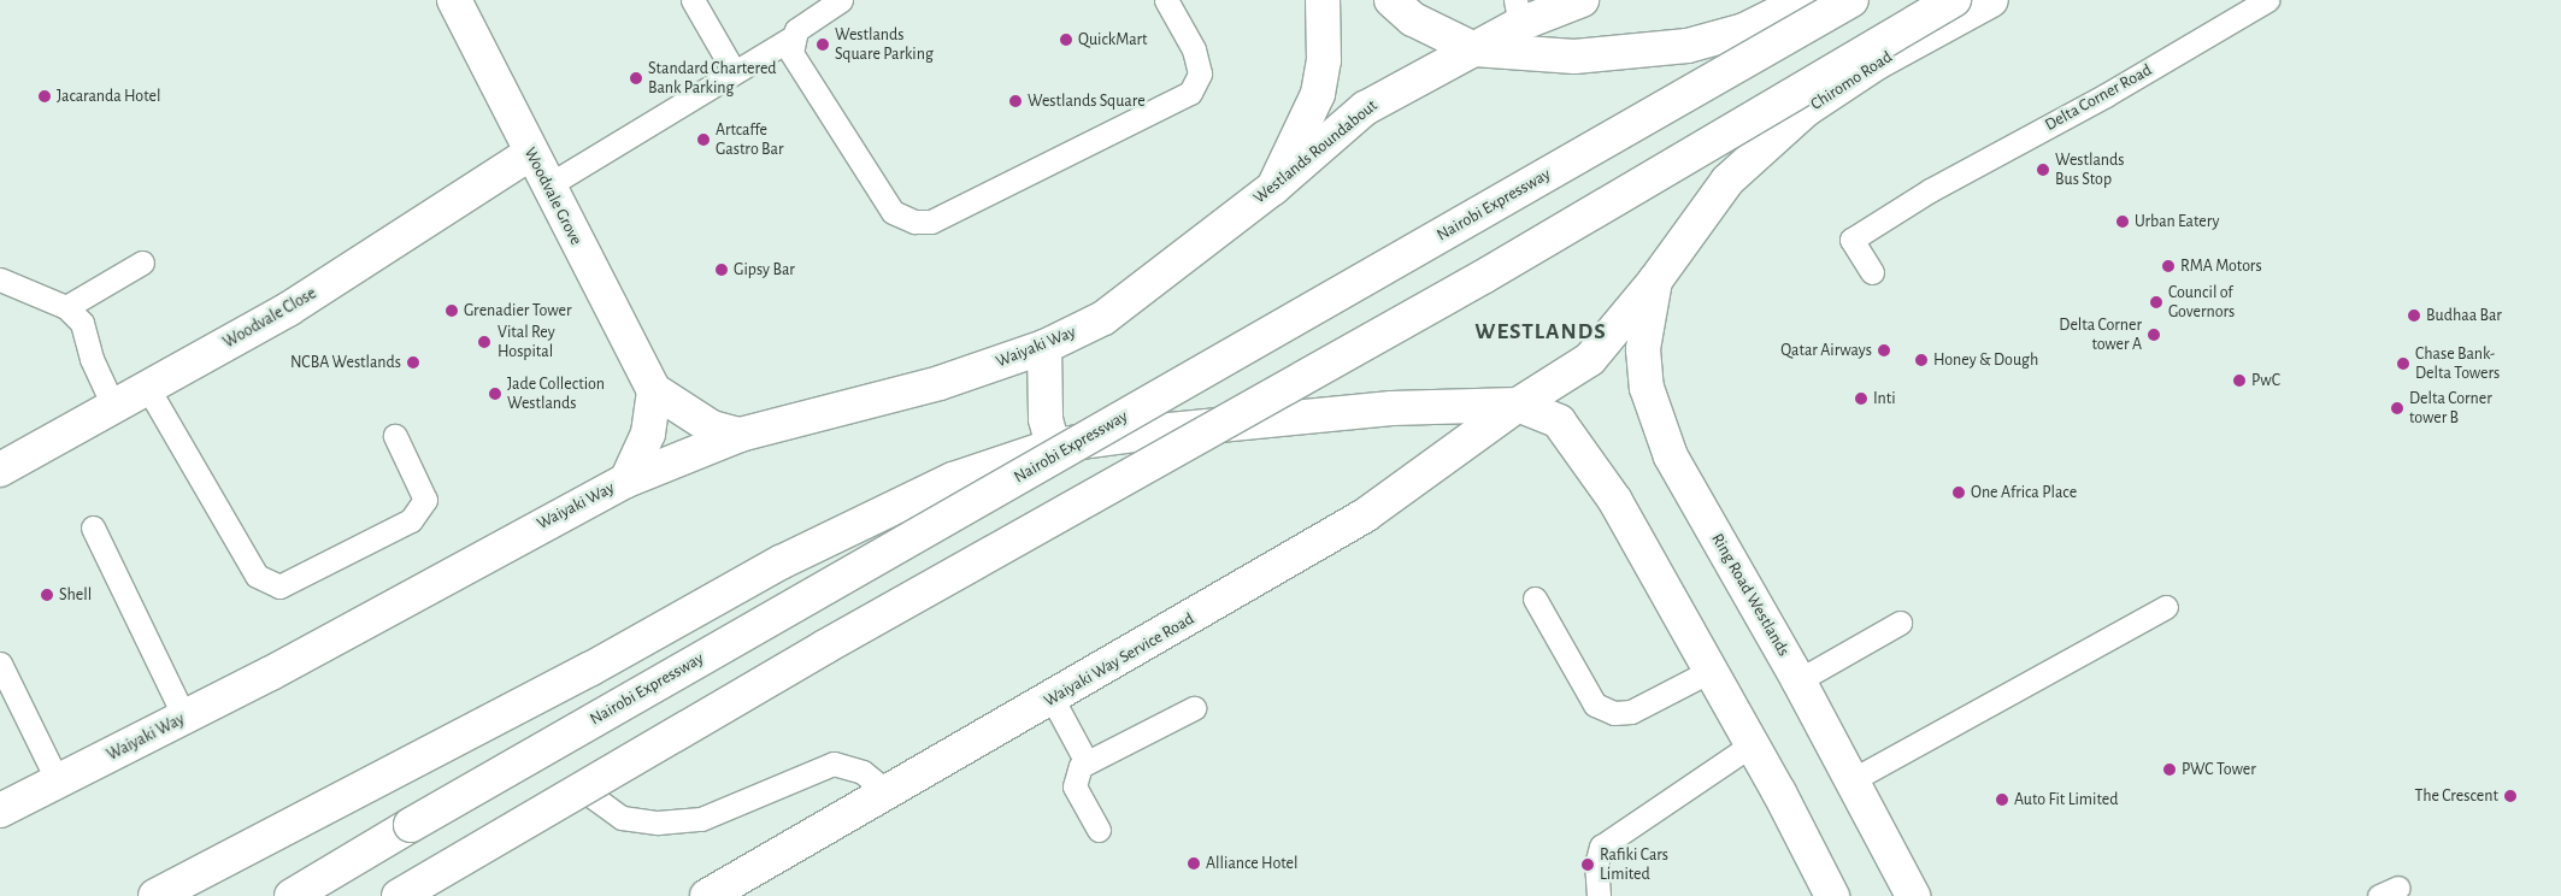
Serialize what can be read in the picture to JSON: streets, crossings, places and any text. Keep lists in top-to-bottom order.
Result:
{
  "streets": {
    "main road": [
      "Chiromo Road",
      "Westlands Roundabout",
      "Woodvale Grove",
      "Nairobi Expressway",
      "Woodvale Close",
      "Waiyaki Way",
      "Ring Road Westlands",
      "Waiyaki Way Service Road"
    ],
    "lane": ["Delta Corner Road"]
  },
  "crossings": [
    ["Chiromo Road", "Ring Road Westlands"],
    ["Westlands Roundabout", "Waiyaki Way"],
    ["Woodvale Grove", "Woodvale Close"],
    ["Woodvale Grove", "Waiyaki Way"]
  ],
  "districts": ["WESTLANDS"],
  "places": [
    "QuickMart",
    "Westlands Square Parking",
    "Standard Chartered Bank Parking",
    "Jacaranda Hotel",
    "Westlands Square",
    "Artcaffe Gastro Bar",
    "Westlands Bus Stop",
    "Urban Eatery",
    "RMA Motors",
    "Gipsy Bar",
    "Council of Governors",
    "Grenadier Tower",
    "Budhaa Bar",
    "Delta Corner tower A",
    "Vital Rey Hospital",
    "Qatar Airways",
    "Honey & Dough",
    "NCBA Westlands",
    "Chase Bank- Delta Towers",
    "PwC",
    "Jade Collection Westlands",
    "Inti",
    "Delta Corner tower B",
    "One Africa Place",
    "Shell",
    "PWC Tower",
    "The Crescent",
    "Auto Fit Limited",
    "Alliance Hotel",
    "Rafiki Cars Limited"
  ]
}
